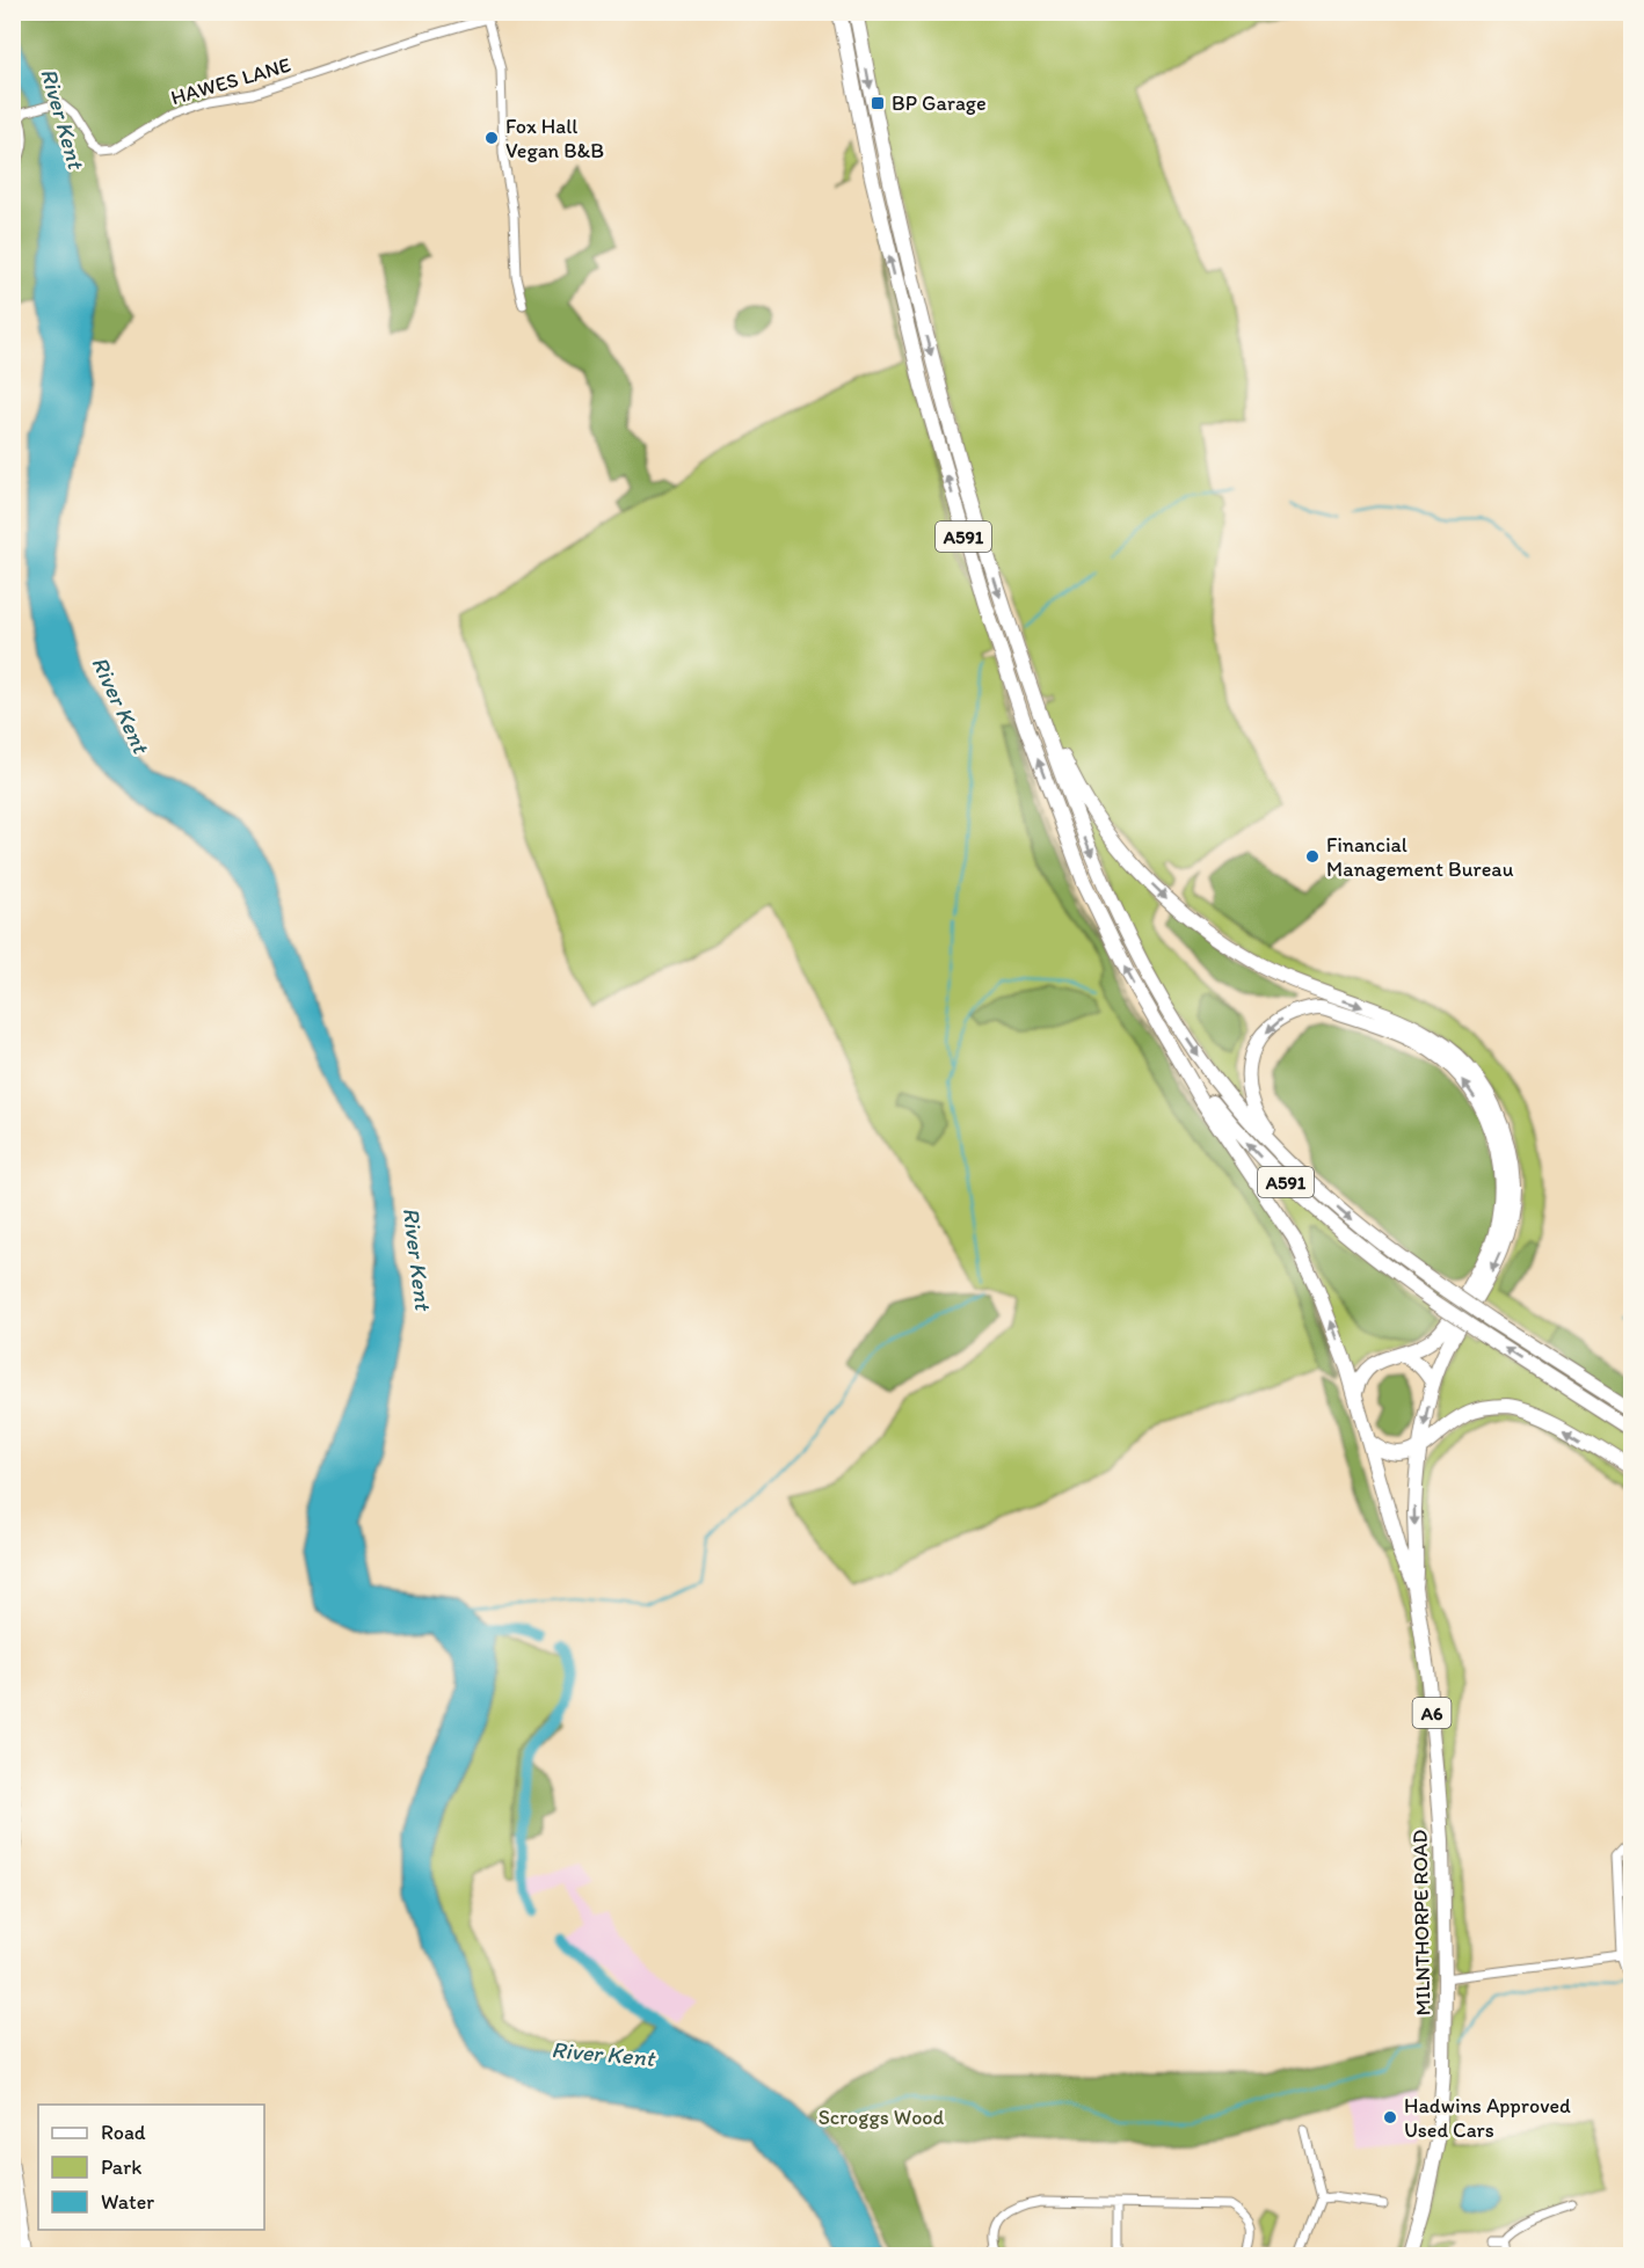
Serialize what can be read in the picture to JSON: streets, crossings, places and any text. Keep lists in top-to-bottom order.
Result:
{
  "streets": {
    "highway": ["A591", "A6", "MILNTHORPE ROAD"],
    "street": ["HAWES LANE"]
  },
  "water": ["River Kent"],
  "parks": ["Scroggs Wood"],
  "places": {
    "transit": ["BP Garage"],
    "other": ["Fox Hall Vegan B&B", "Financial Management Bureau", "Hadwins Approved Used Cars"]
  },
  "legend": ["Road", "Park", "Water"]
}
